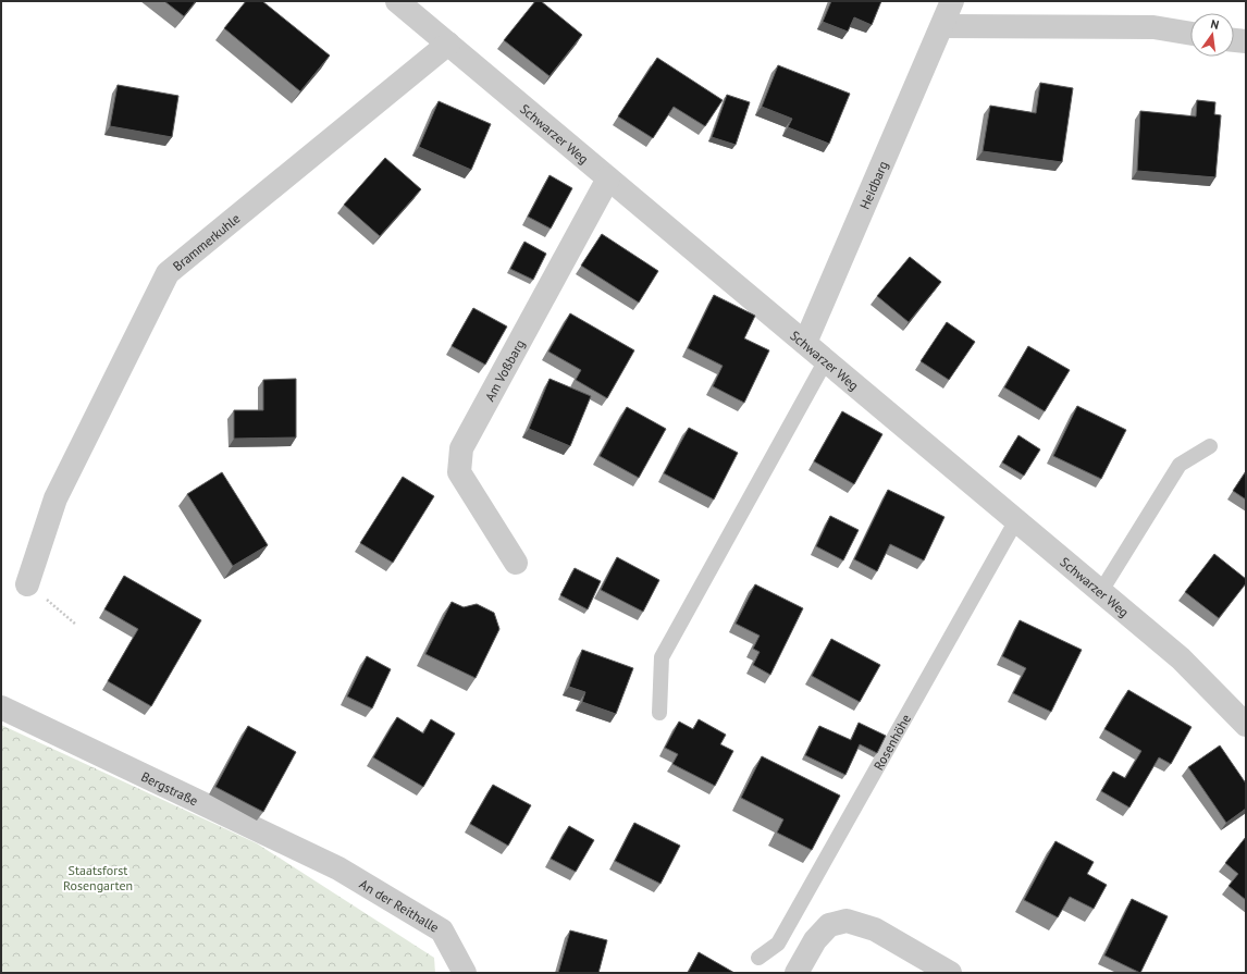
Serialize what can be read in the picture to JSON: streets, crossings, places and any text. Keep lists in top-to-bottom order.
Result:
{
  "streets": {
    "street": [
      "Schwarzer Weg",
      "Heidbarg",
      "Brammerkuhle",
      "Am Voßbarg",
      "Bergstraße",
      "An der Reithalle"
    ],
    "lane": ["Rosenhöhe"]
  },
  "crossings": [
    ["Schwarzer Weg", "Heidbarg"],
    ["Schwarzer Weg", "Brammerkuhle"],
    ["Schwarzer Weg", "Am Voßbarg"],
    ["Schwarzer Weg", "Rosenhöhe"],
    ["Bergstraße", "An der Reithalle"]
  ],
  "parks": ["Staatsforst Rosengarten"],
  "north": "top"
}
